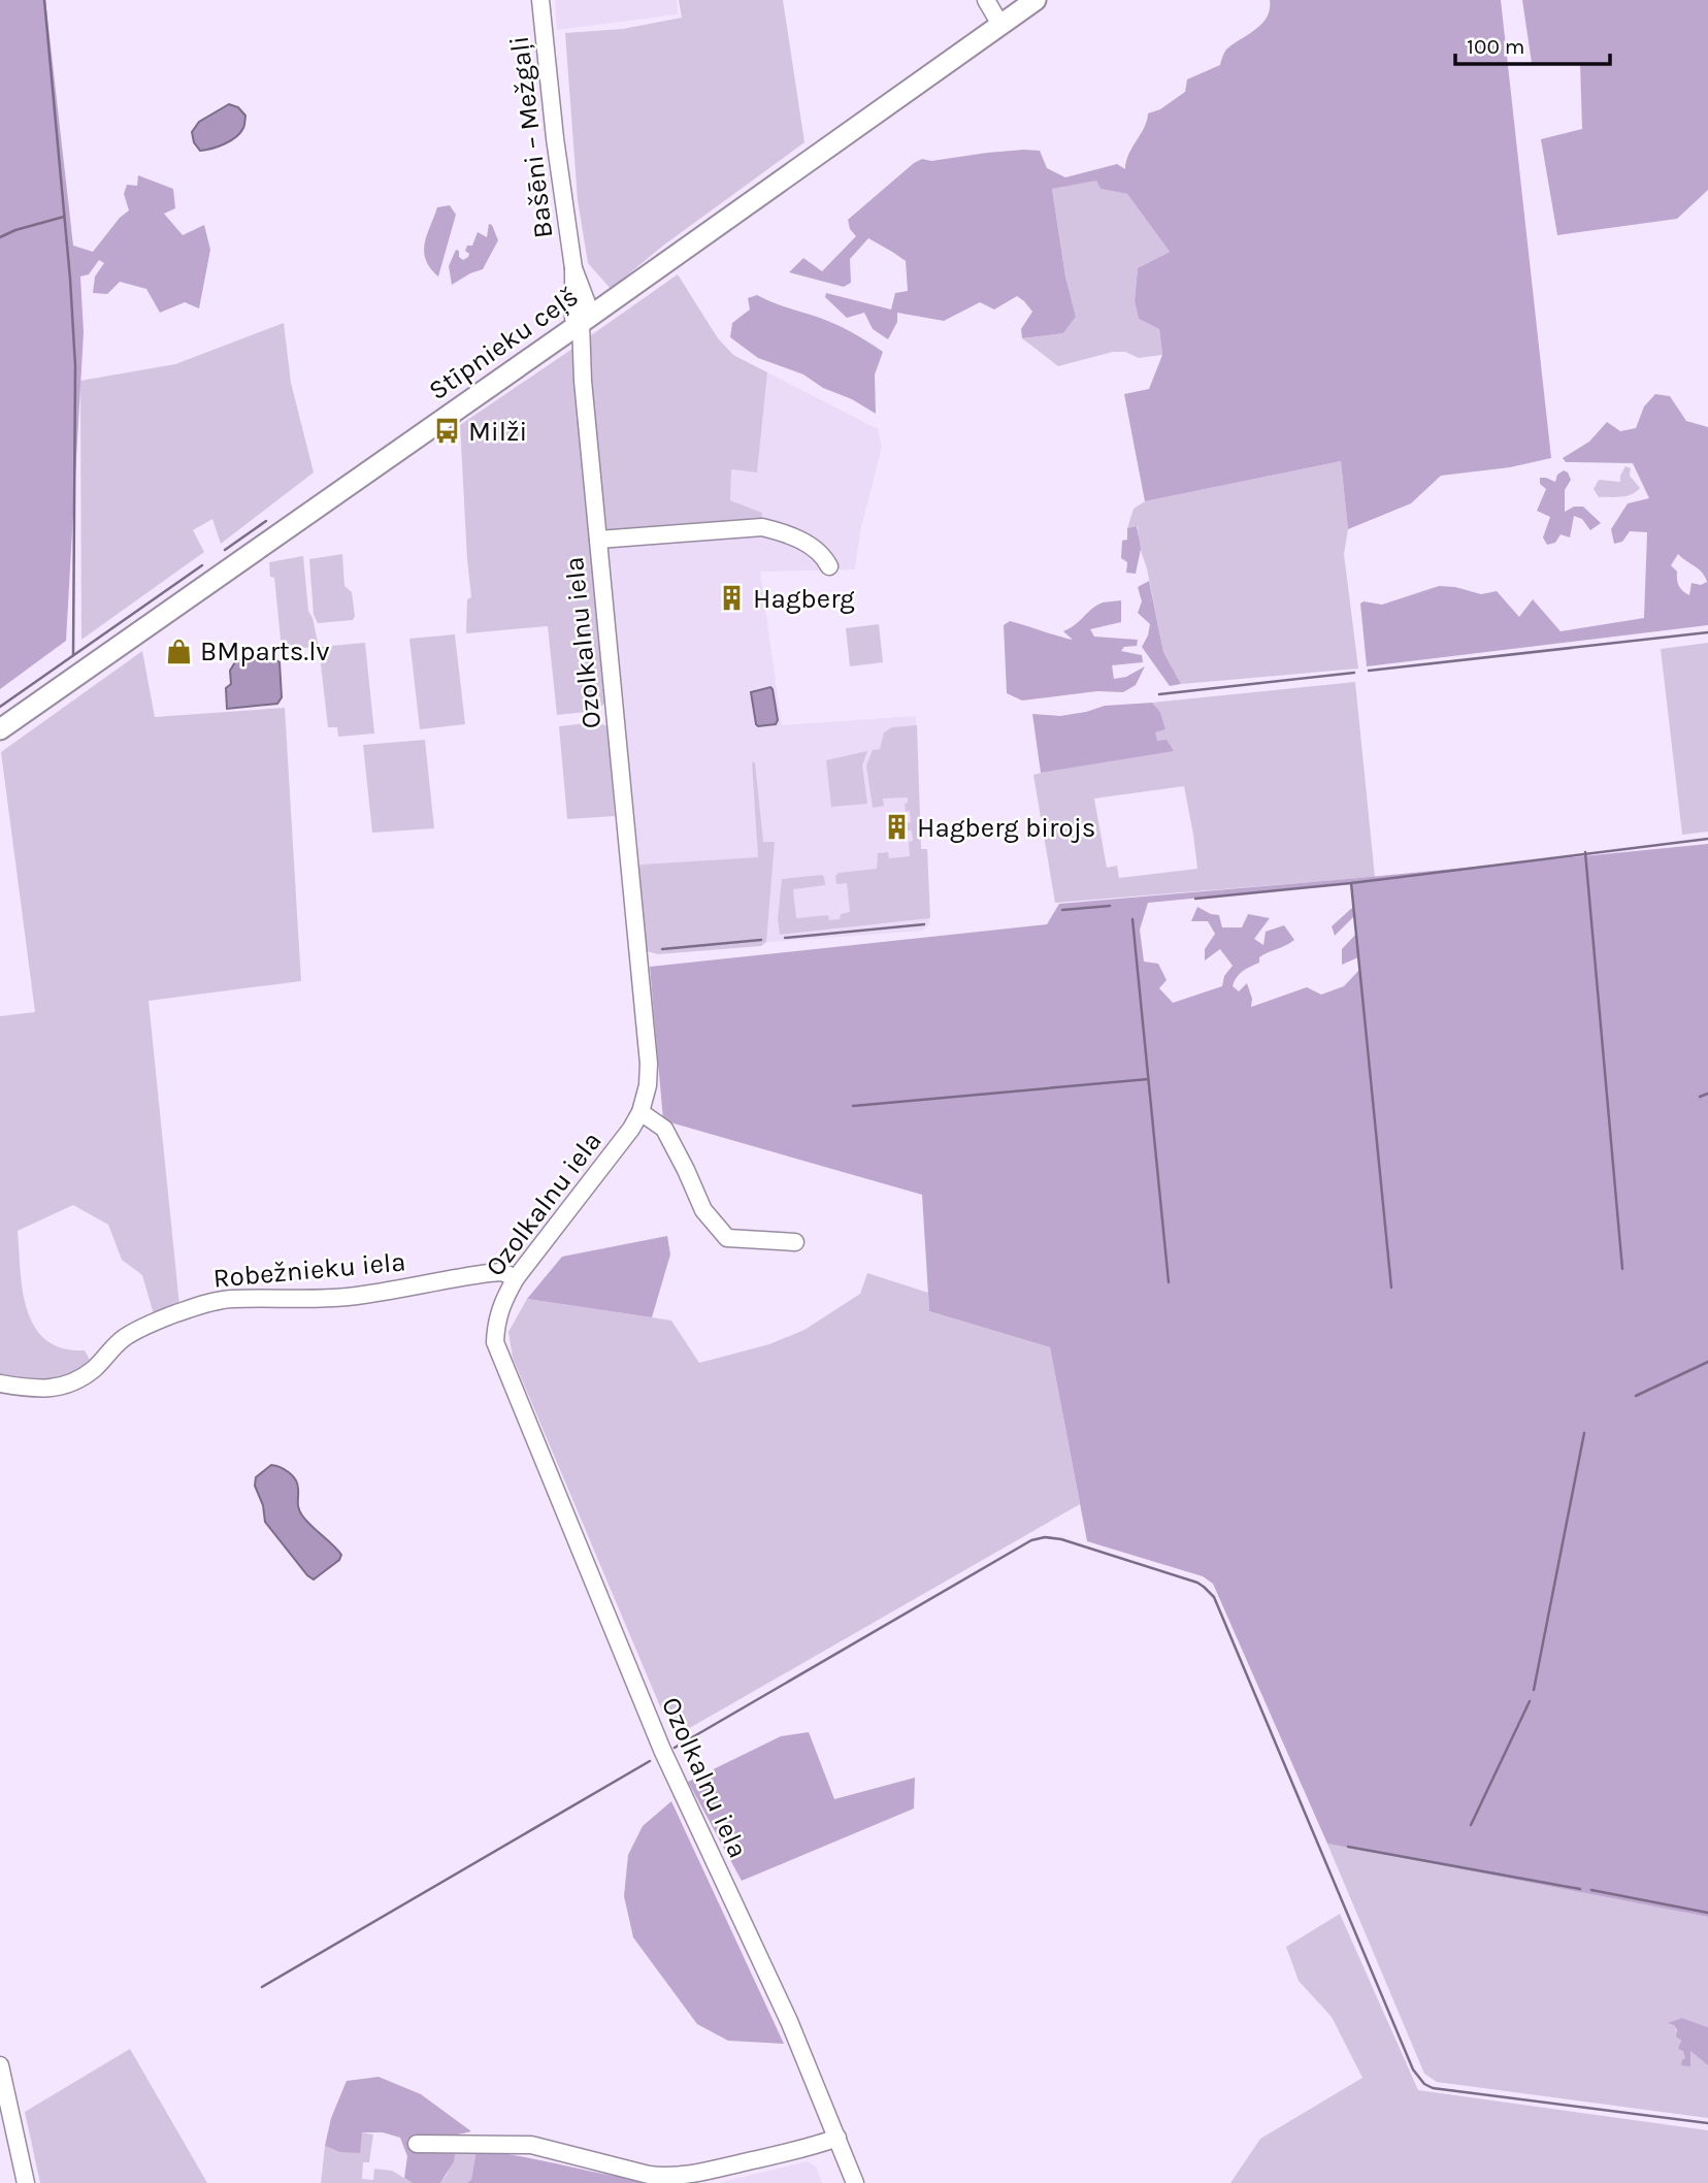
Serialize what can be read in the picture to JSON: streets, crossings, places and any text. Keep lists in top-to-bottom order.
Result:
{
  "streets": {
    "main road": ["Stīpnieku ceļš"],
    "street": ["Bašēni – Mežgaļi", "Ozolkalnu iela", "Robežnieku iela"]
  },
  "crossings": [
    ["Bašēni – Mežgaļi", "Stīpnieku ceļš"],
    ["Bašēni – Mežgaļi", "Ozolkalnu iela"],
    ["Stīpnieku ceļš", "Ozolkalnu iela"],
    ["Ozolkalnu iela", "Robežnieku iela"]
  ],
  "places": {
    "bus stop": ["Milži"],
    "building": ["Hagberg", "Hagberg birojs"],
    "shop": ["BMparts.lv"]
  },
  "scale_bar": "100 m"
}
